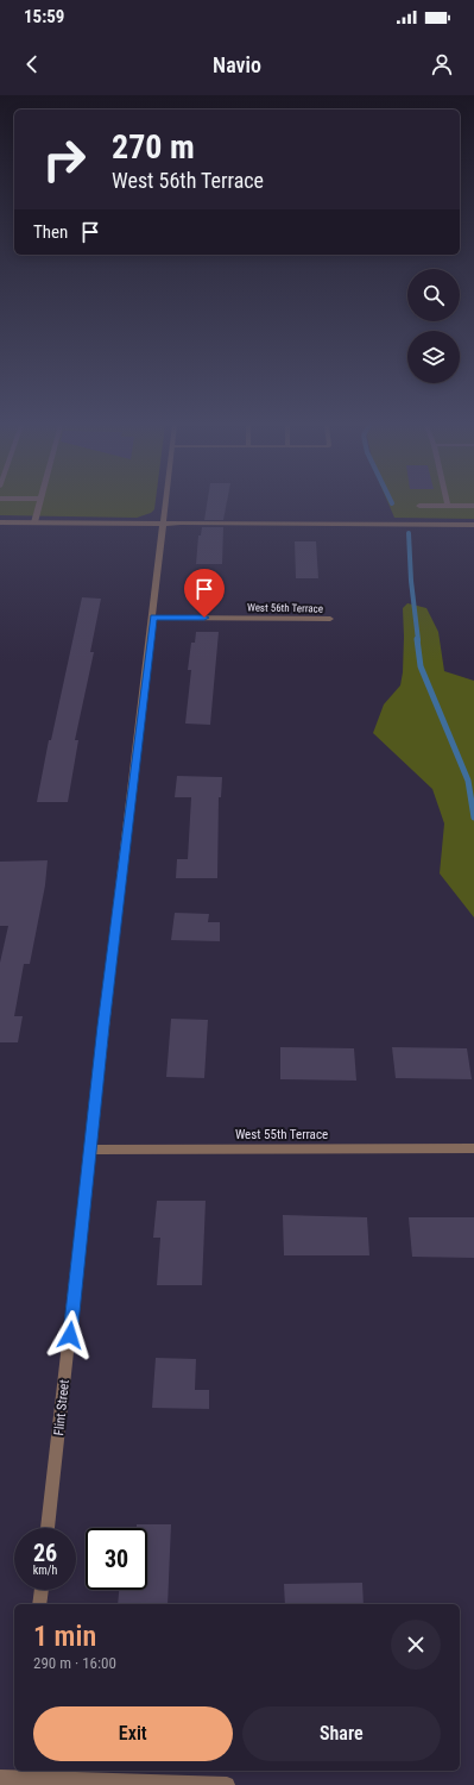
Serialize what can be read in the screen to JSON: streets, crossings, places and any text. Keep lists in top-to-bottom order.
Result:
{
  "streets": {
    "street": ["West 56th Terrace", "West 55th Terrace", "Flint Street"]
  },
  "crossings": [
    ["West 56th Terrace", "Flint Street"],
    ["West 55th Terrace", "Flint Street"]
  ],
  "page": {
    "status": "15:59",
    "header": "Navio",
    "turn": ["270 m", "West 56th Terrace"],
    "then": "Then",
    "speed": "26 km/h",
    "limit": "30",
    "heading": ["1 min", "290 m · 16:00"],
    "buttons": ["Exit", "Share"]
  }
}
